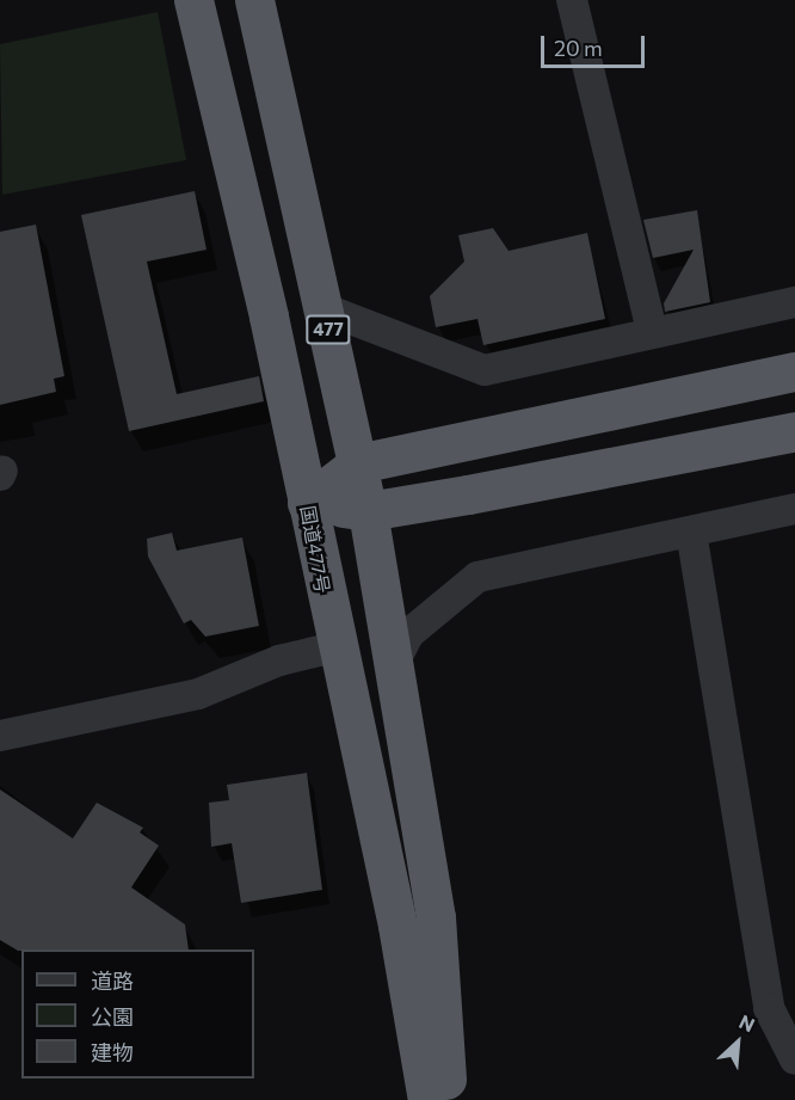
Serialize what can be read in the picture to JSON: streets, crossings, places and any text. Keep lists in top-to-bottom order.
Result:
{
  "streets": {
    "highway": ["477", "国道477号"]
  },
  "legend": ["道路", "公園", "建物"],
  "scale_bar": "20 m",
  "north": "top right"
}
